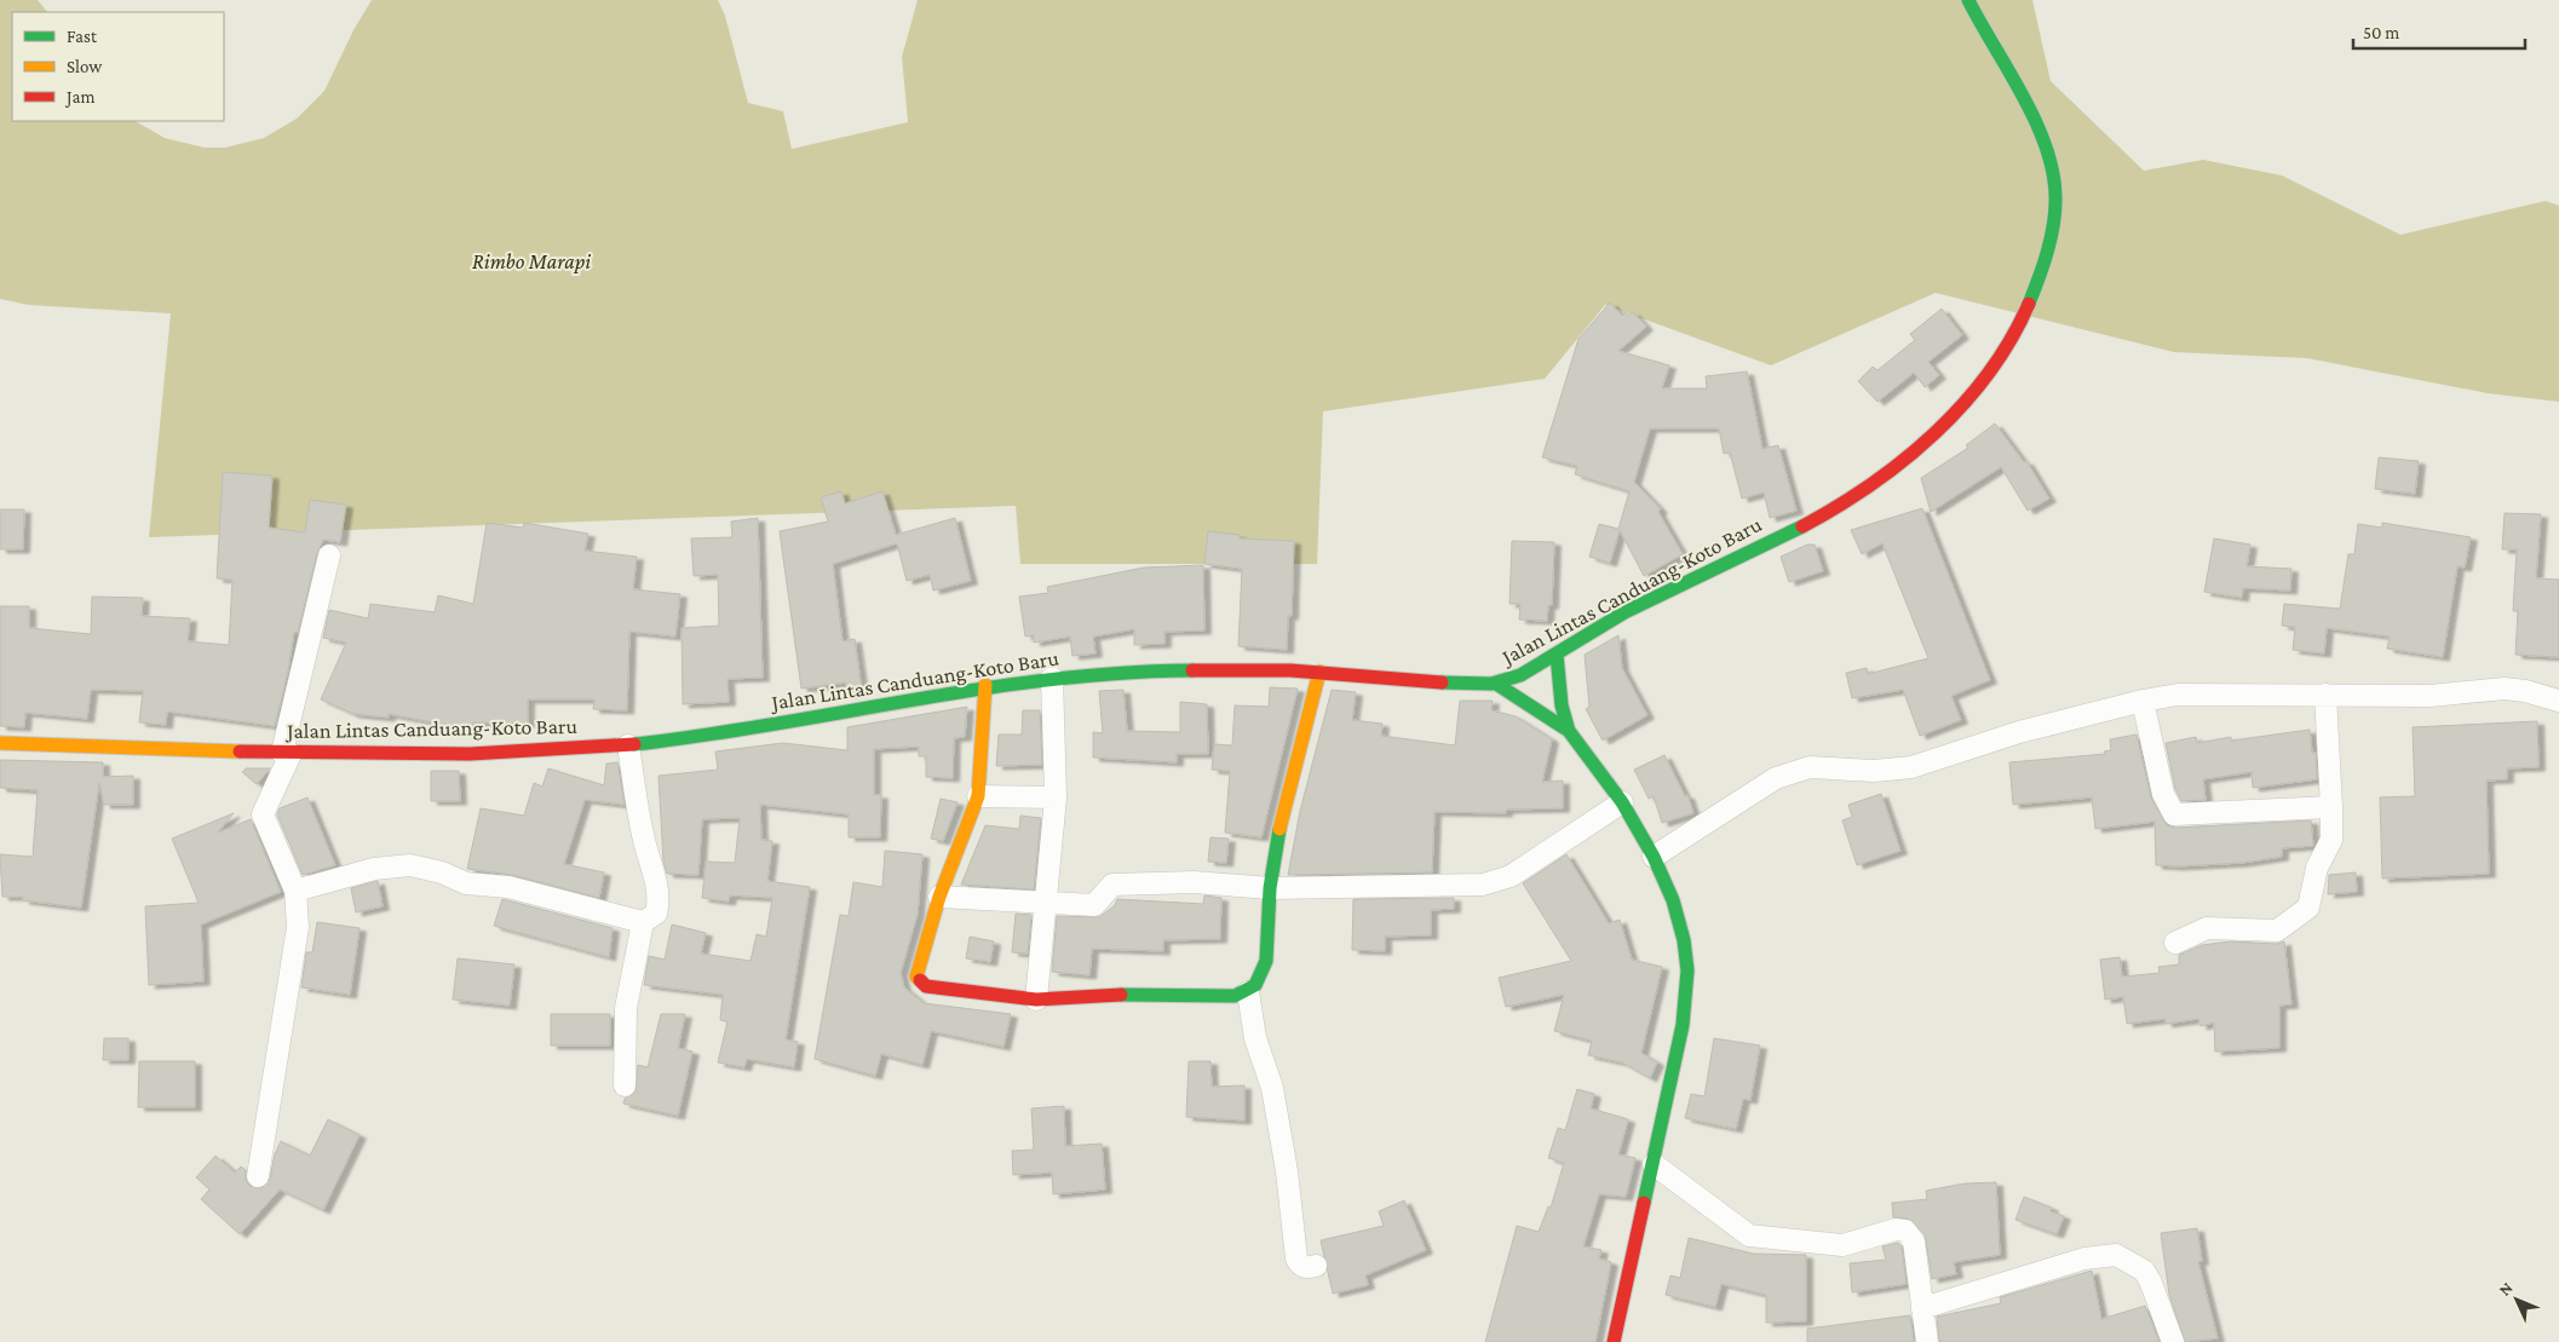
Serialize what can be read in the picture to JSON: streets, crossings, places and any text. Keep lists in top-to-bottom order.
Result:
{
  "streets": {
    "main road": ["Jalan Lintas Canduang-Koto Baru"]
  },
  "parks": ["Rimbo Marapi"],
  "legend": ["Fast", "Slow", "Jam"],
  "scale_bar": "50 m",
  "north": "top left"
}
